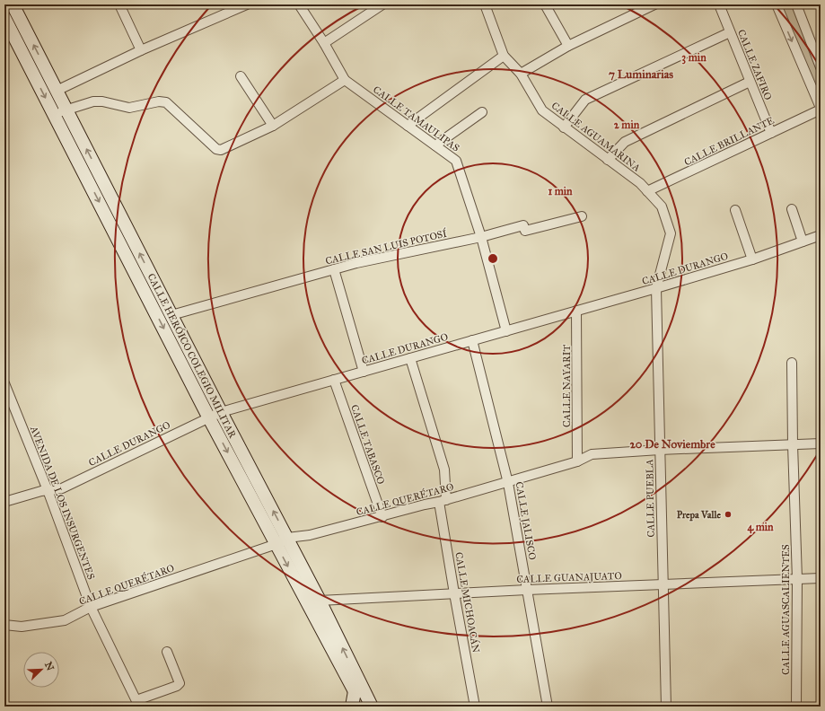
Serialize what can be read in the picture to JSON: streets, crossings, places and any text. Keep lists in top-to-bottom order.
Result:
{
  "streets": {
    "main road": ["CALLE HERÓICO COLEGIO MILITAR"],
    "street": [
      "CALLE ZAFIRO",
      "CALLE TAMAULIPAS",
      "CALLE AGUAMARINA",
      "CALLE BRILLANTE",
      "CALLE SAN LUIS POTOSÍ",
      "CALLE DURANGO",
      "CALLE NAYARIT",
      "CALLE TABASCO",
      "CALLE PUEBLA",
      "CALLE QUERÉTARO",
      "AVENIDA DE LOS INSURGENTES",
      "CALLE JALISCO",
      "CALLE GUANAJUATO",
      "CALLE MICHOACÁN",
      "CALLE AGUASCALIENTES"
    ]
  },
  "crossings": [
    ["CALLE ZAFIRO", "CALLE BRILLANTE"],
    ["CALLE TAMAULIPAS", "CALLE SAN LUIS POTOSÍ"],
    ["CALLE TAMAULIPAS", "CALLE DURANGO"],
    ["CALLE AGUAMARINA", "CALLE BRILLANTE"],
    ["CALLE AGUAMARINA", "CALLE DURANGO"],
    ["CALLE AGUAMARINA", "CALLE PUEBLA"],
    ["CALLE SAN LUIS POTOSÍ", "CALLE HERÓICO COLEGIO MILITAR"],
    ["CALLE DURANGO", "CALLE HERÓICO COLEGIO MILITAR"],
    ["CALLE DURANGO", "CALLE NAYARIT"],
    ["CALLE DURANGO", "CALLE TABASCO"],
    ["CALLE DURANGO", "CALLE PUEBLA"],
    ["CALLE DURANGO", "AVENIDA DE LOS INSURGENTES"],
    ["CALLE DURANGO", "CALLE JALISCO"],
    ["CALLE DURANGO", "CALLE MICHOACÁN"],
    ["CALLE HERÓICO COLEGIO MILITAR", "CALLE QUERÉTARO"],
    ["CALLE HERÓICO COLEGIO MILITAR", "CALLE GUANAJUATO"],
    ["CALLE NAYARIT", "CALLE QUERÉTARO"],
    ["CALLE TABASCO", "CALLE QUERÉTARO"],
    ["CALLE PUEBLA", "CALLE QUERÉTARO"],
    ["CALLE PUEBLA", "CALLE GUANAJUATO"],
    ["CALLE QUERÉTARO", "AVENIDA DE LOS INSURGENTES"],
    ["CALLE QUERÉTARO", "CALLE JALISCO"],
    ["CALLE QUERÉTARO", "CALLE MICHOACÁN"],
    ["CALLE QUERÉTARO", "CALLE AGUASCALIENTES"],
    ["CALLE JALISCO", "CALLE GUANAJUATO"],
    ["CALLE GUANAJUATO", "CALLE MICHOACÁN"],
    ["CALLE GUANAJUATO", "CALLE AGUASCALIENTES"]
  ],
  "districts": ["7 Luminarias", "20 De Noviembre"],
  "places": ["Prepa Valle"],
  "north": "top right",
  "rings": [
    "3 min",
    "2 min",
    "1 min",
    "4 min"
  ]
}
